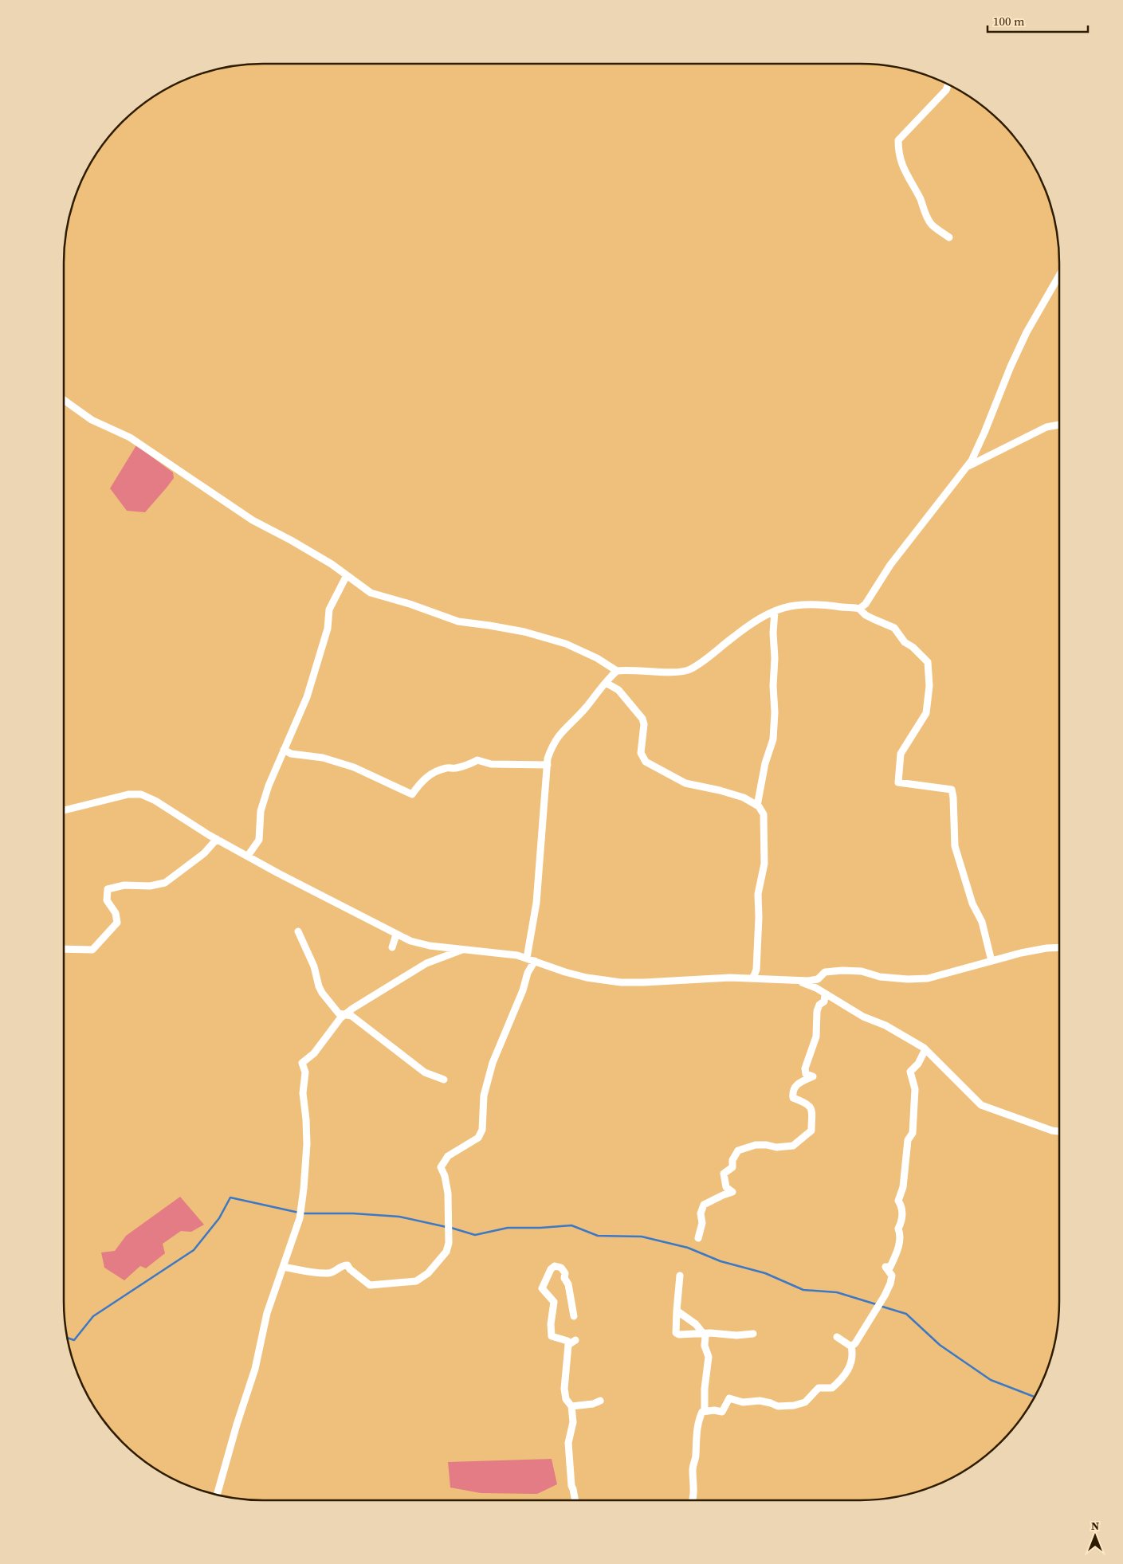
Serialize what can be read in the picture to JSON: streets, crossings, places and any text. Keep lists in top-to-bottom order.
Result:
{
  "scale_bar": "100 m",
  "north": "top"
}
